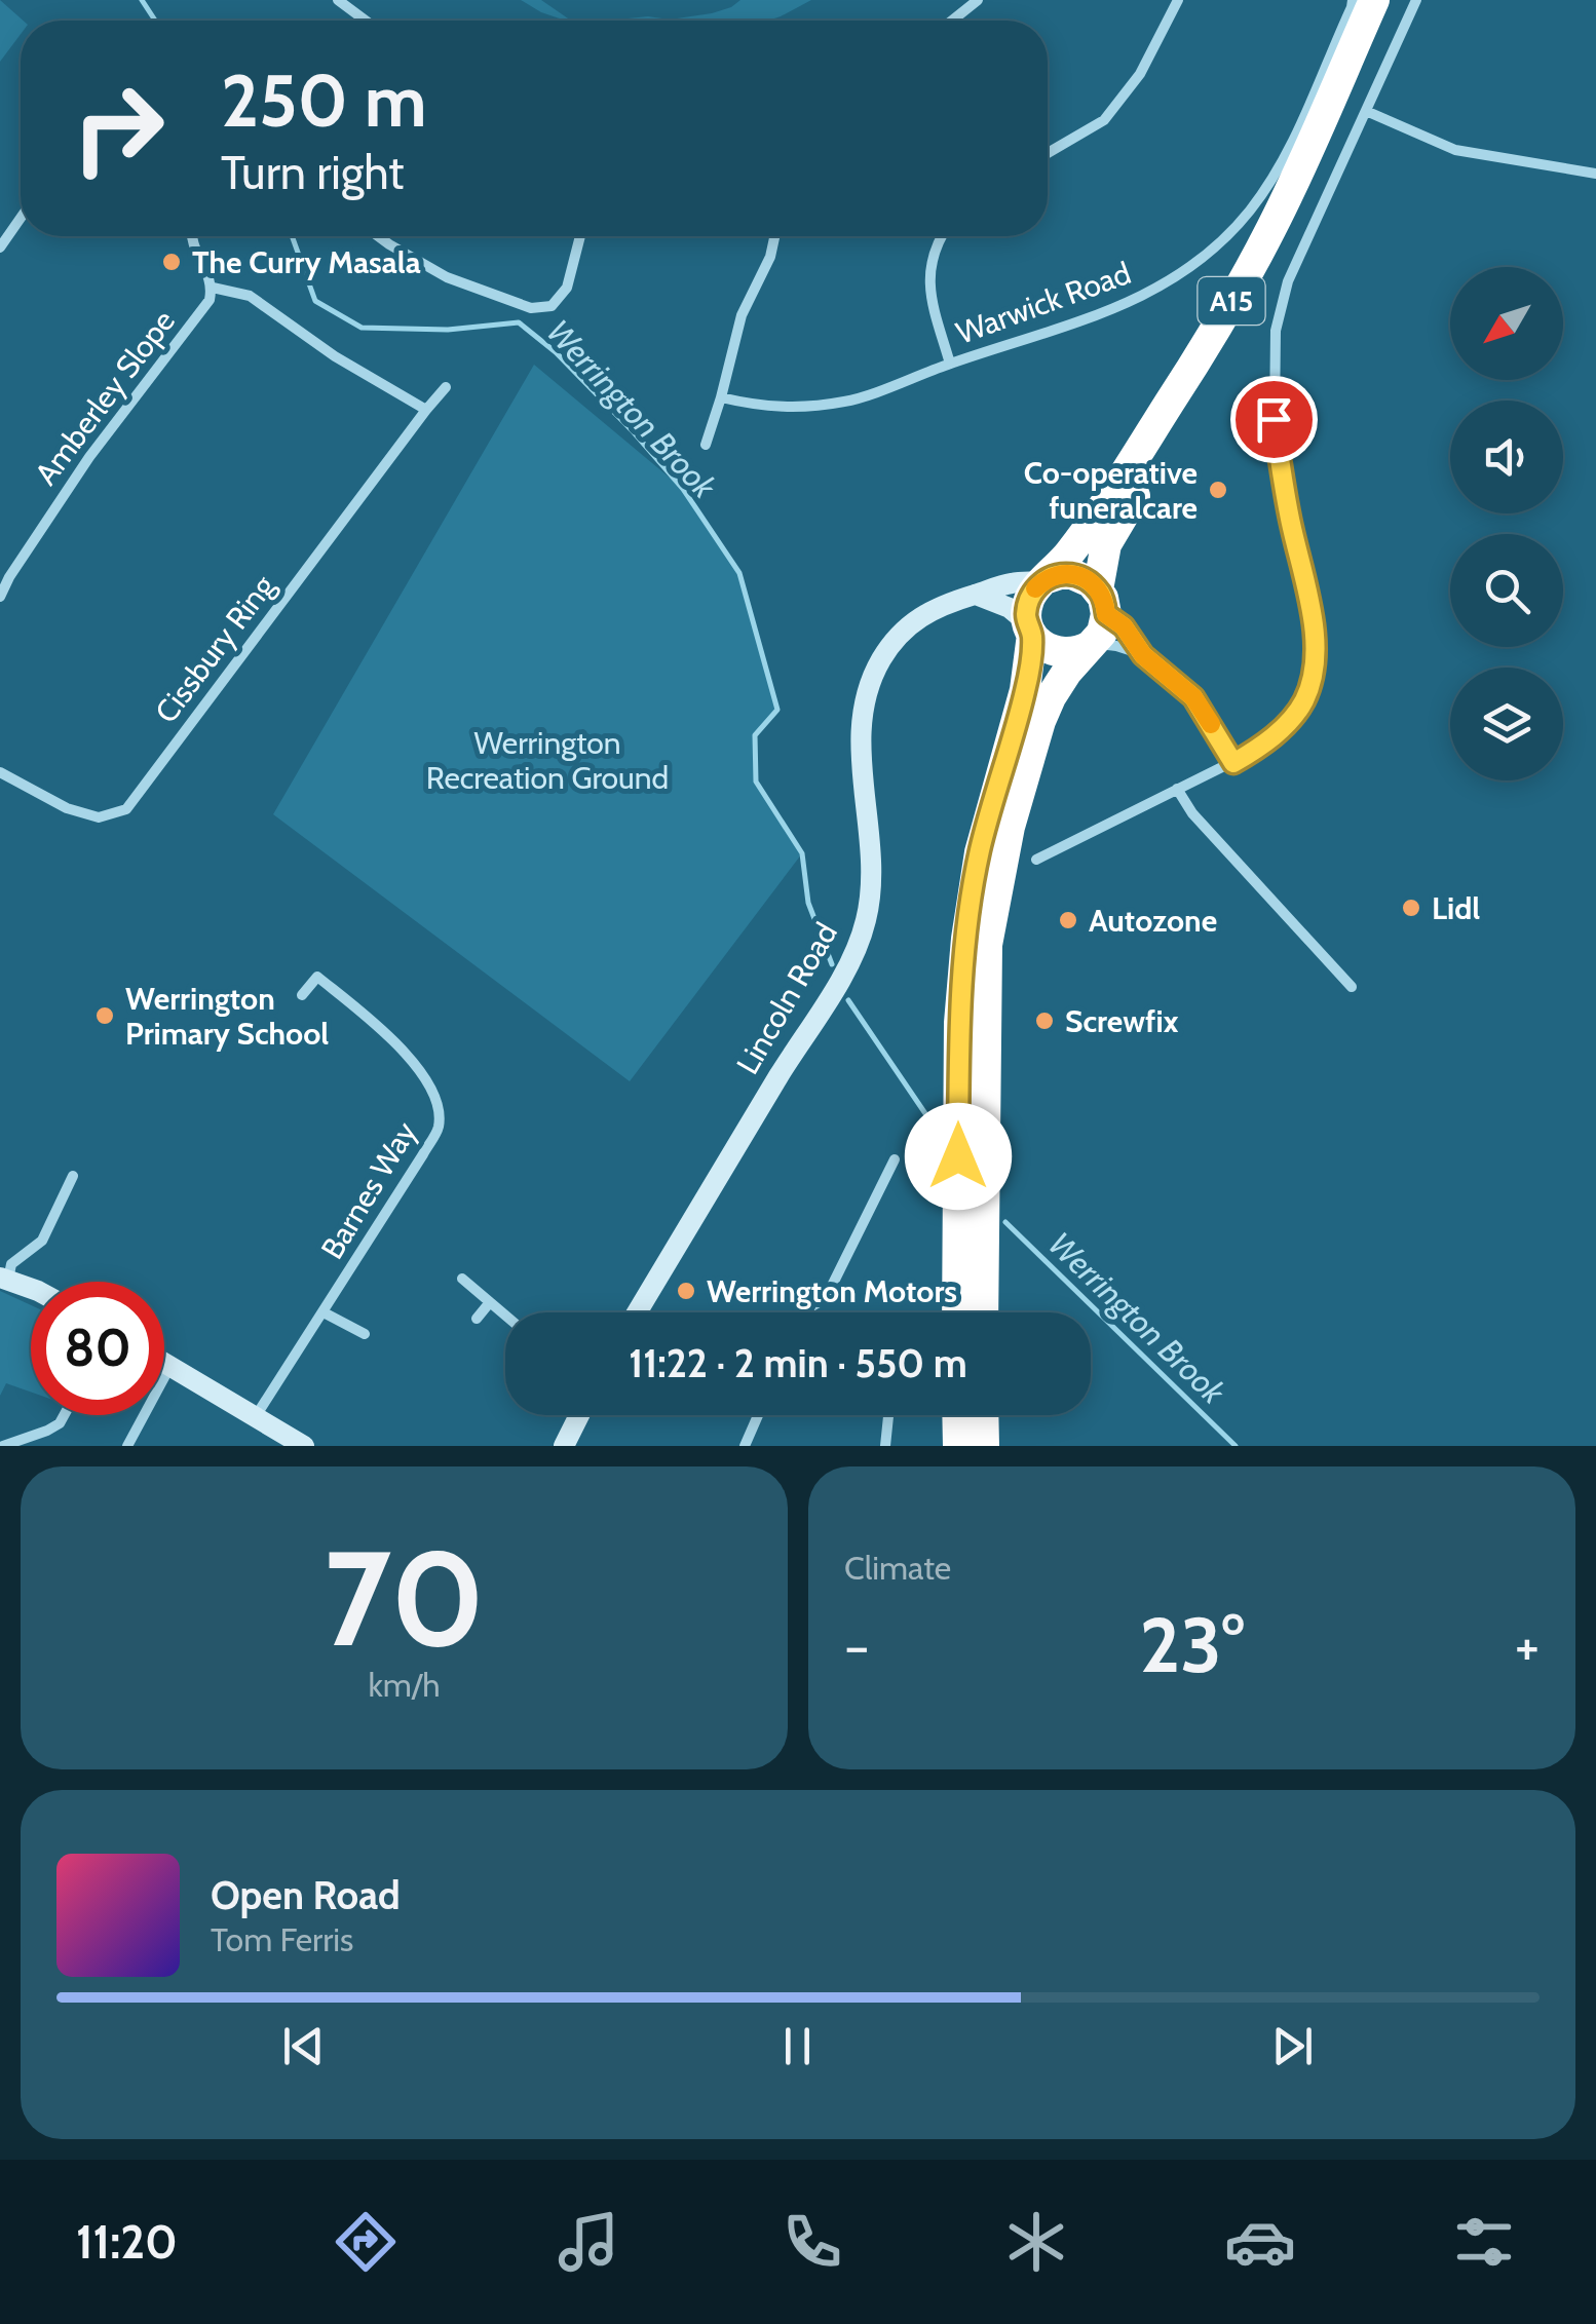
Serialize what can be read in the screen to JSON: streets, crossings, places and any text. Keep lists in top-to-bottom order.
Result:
{
  "streets": {
    "highway": ["A15"],
    "street": [
      "Warwick Road",
      "Amberley Slope",
      "Cissbury Ring",
      "Lincoln Road",
      "Barnes Way"
    ]
  },
  "crossings": [
    ["A15", "Lincoln Road"]
  ],
  "water": ["Werrington Brook"],
  "parks": ["Werrington Recreation Ground"],
  "places": [
    "The Curry Masala",
    "Co-operative funeralcare",
    "Lidl",
    "Autozone",
    "Werrington Primary School",
    "Screwfix",
    "Werrington Motors"
  ],
  "north": "bottom left",
  "page": {
    "turn": ["250 m", "Turn right"],
    "limit": "80",
    "trip": "11:22 · 2 min · 550 m",
    "tile": [
      ["70", "km/h"],
      "Climate"
    ],
    "heat": ["−", "23°", "+"],
    "song": ["Open Road", "Tom Ferris"],
    "tabs": "11:20"
  }
}
